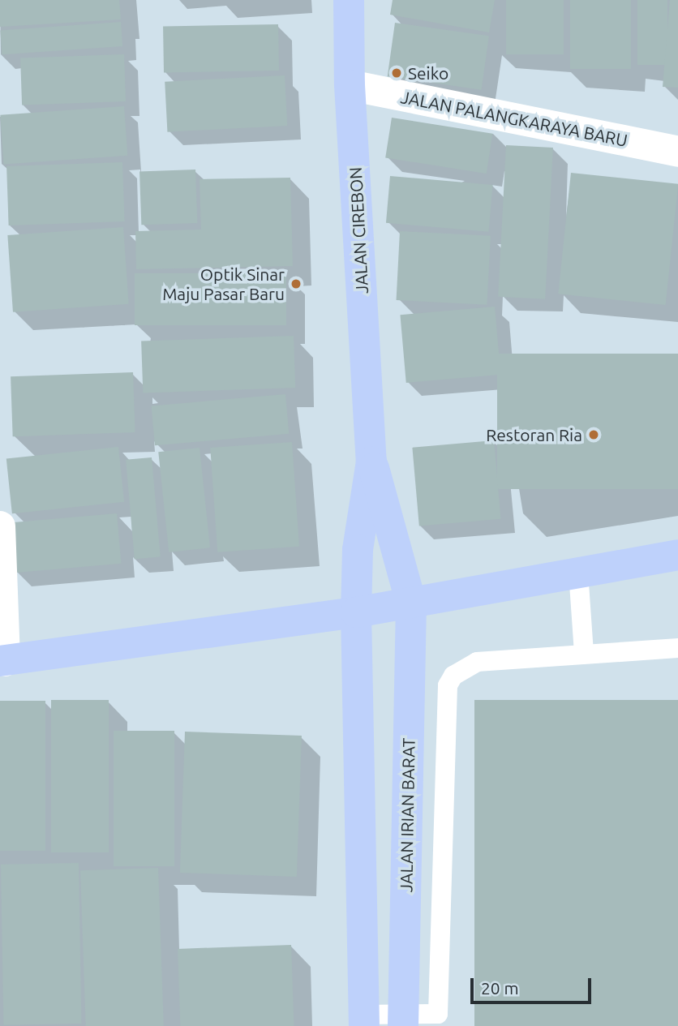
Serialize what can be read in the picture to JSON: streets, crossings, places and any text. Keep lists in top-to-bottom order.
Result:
{
  "streets": {
    "main road": ["JALAN CIREBON", "JALAN IRIAN BARAT"],
    "street": ["JALAN PALANGKARAYA BARU"]
  },
  "crossings": [
    ["JALAN PALANGKARAYA BARU", "JALAN CIREBON"],
    ["JALAN CIREBON", "JALAN IRIAN BARAT"]
  ],
  "places": ["Seiko", "Optik Sinar Maju Pasar Baru", "Restoran Ria"],
  "scale_bar": "20 m"
}
